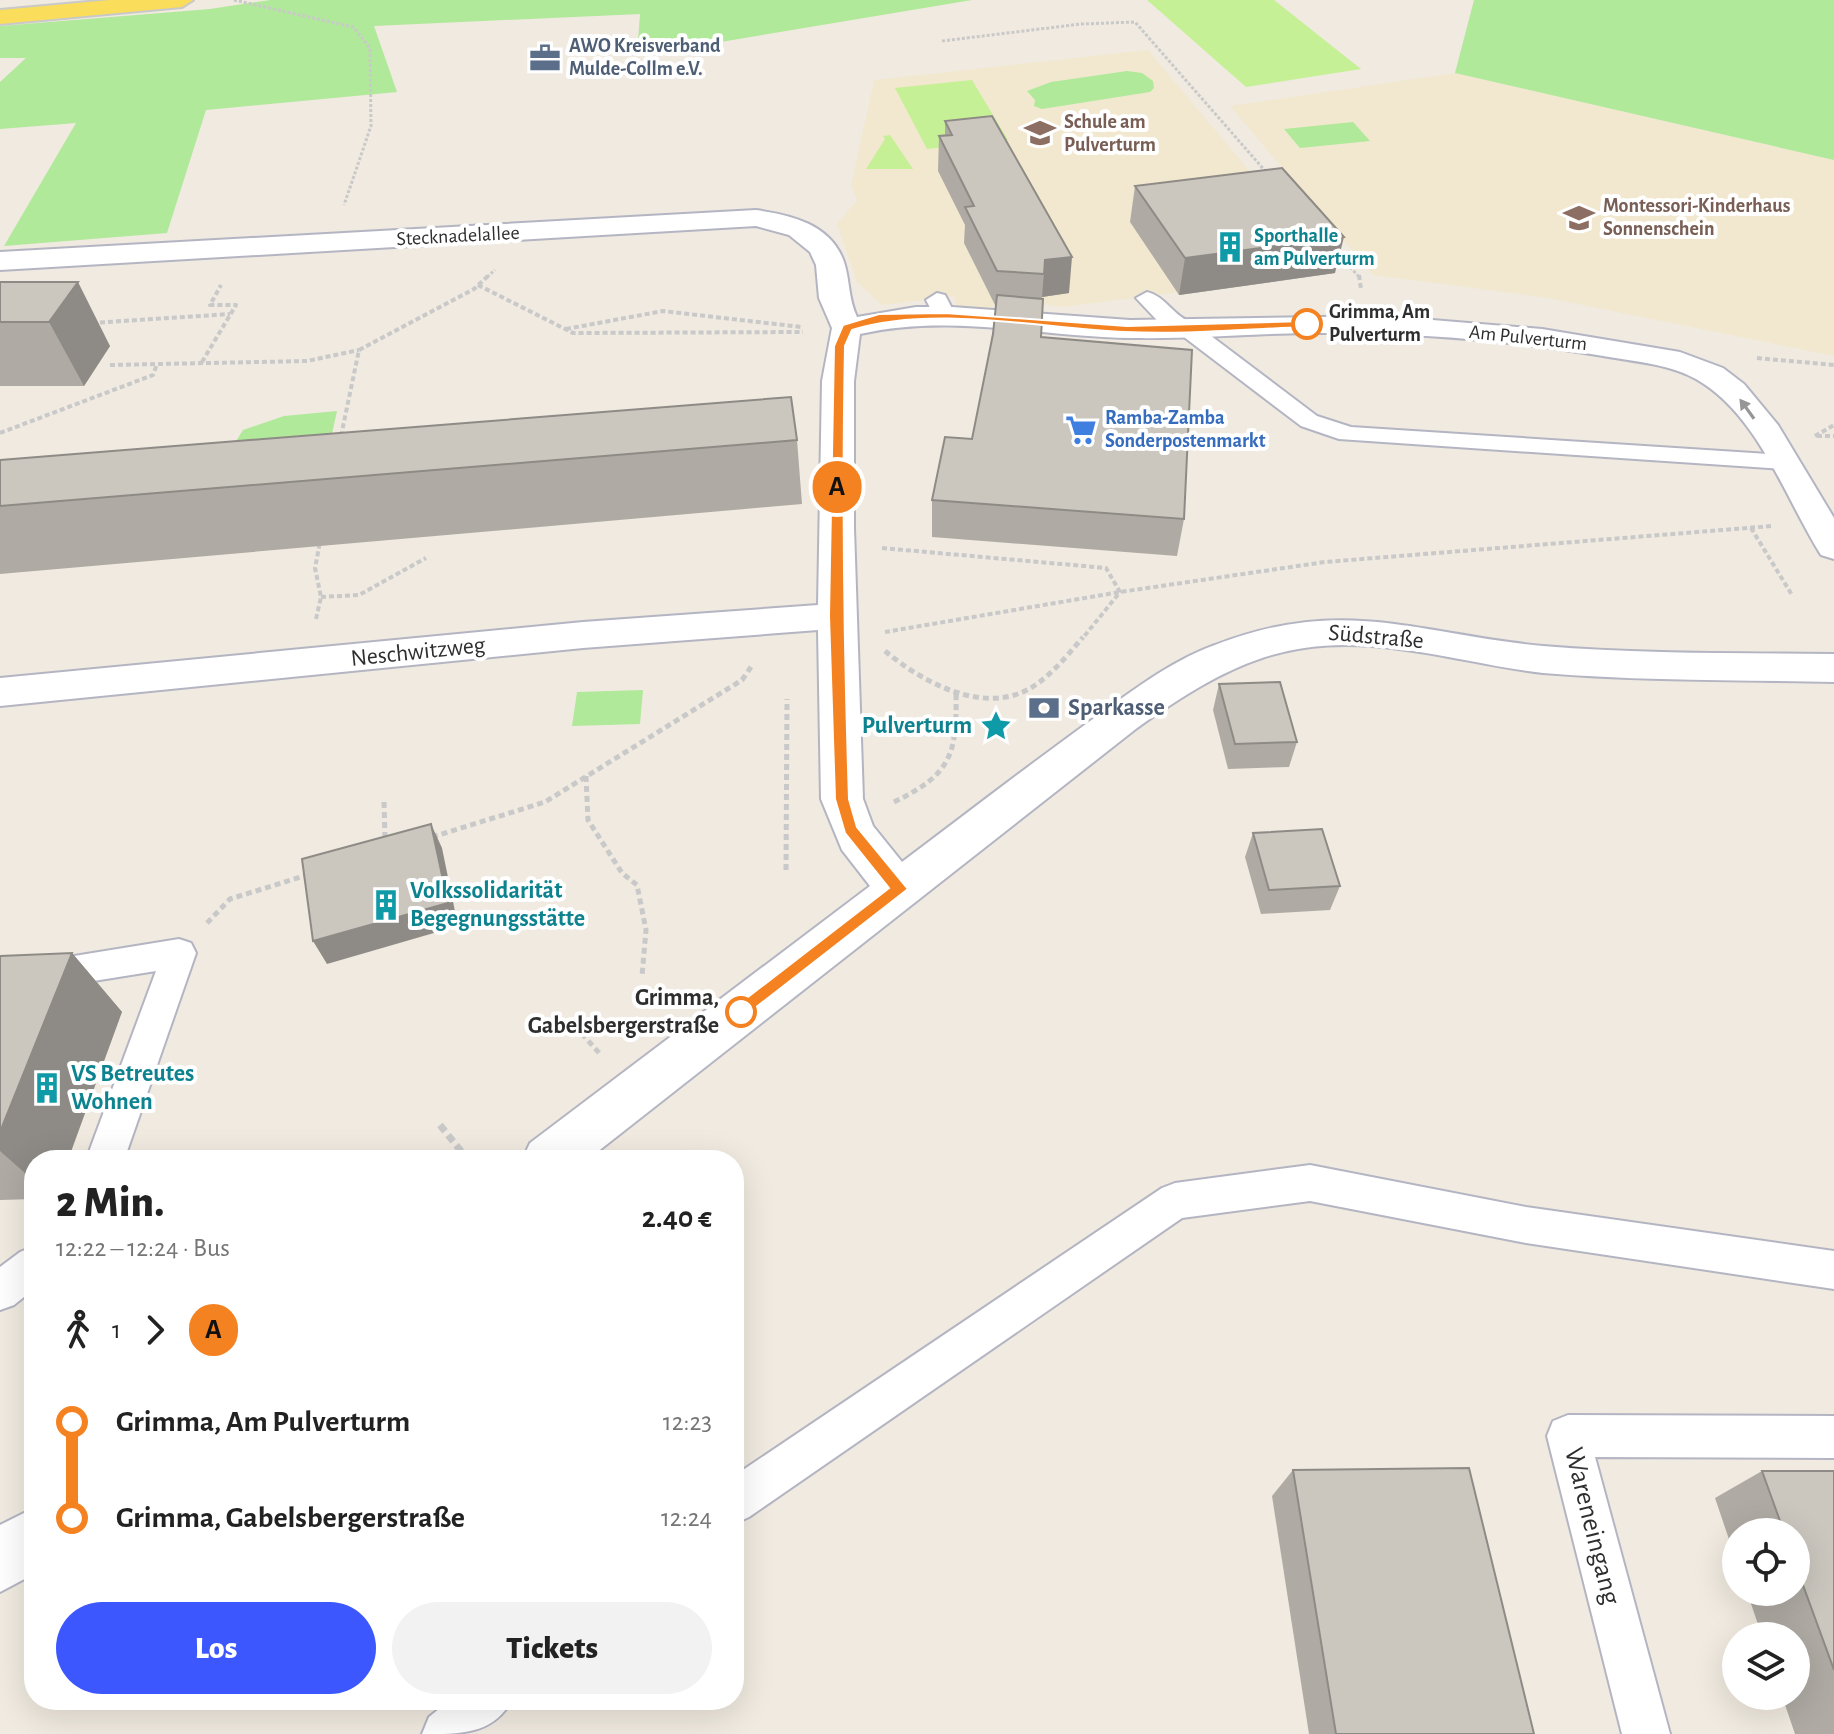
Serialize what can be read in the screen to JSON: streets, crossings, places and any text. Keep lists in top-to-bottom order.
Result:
{
  "streets": {
    "street": [
      "Stecknadelallee",
      "Am Pulverturm",
      "Südstraße",
      "Neschwitzweg"
    ],
    "lane": ["Wareneingang"]
  },
  "crossings": [
    ["Stecknadelallee", "Am Pulverturm"]
  ],
  "one_way": ["Am Pulverturm"],
  "places": {
    "office": ["AWO Kreisverband Mulde-Collm e.V."],
    "school or university": ["Schule am Pulverturm", "Montessori-Kinderhaus Sonnenschein"],
    "building": ["Sporthalle am Pulverturm", "Volkssolidarität Begegnungsstätte", "VS Betreutes Wohnen"],
    "other": ["Grimma, Am Pulverturm", "Grimma, Gabelsbergerstraße"],
    "supermarket": ["Ramba-Zamba Sonderpostenmarkt"],
    "bank": ["Sparkasse"],
    "place": ["Pulverturm"]
  },
  "lines": ["bus line A"],
  "page": {
    "on_map": "A",
    "heading": ["2 Min.", "12:22 – 12:24 · Bus", "2.40 €"],
    "legs": ["1", "A"],
    "list": [
      {
        "name": "Grimma, Am Pulverturm",
        "value": "12:23"
      },
      {
        "name": "Grimma, Gabelsbergerstraße",
        "value": "12:24"
      }
    ],
    "buttons": ["Los", "Tickets"]
  }
}
